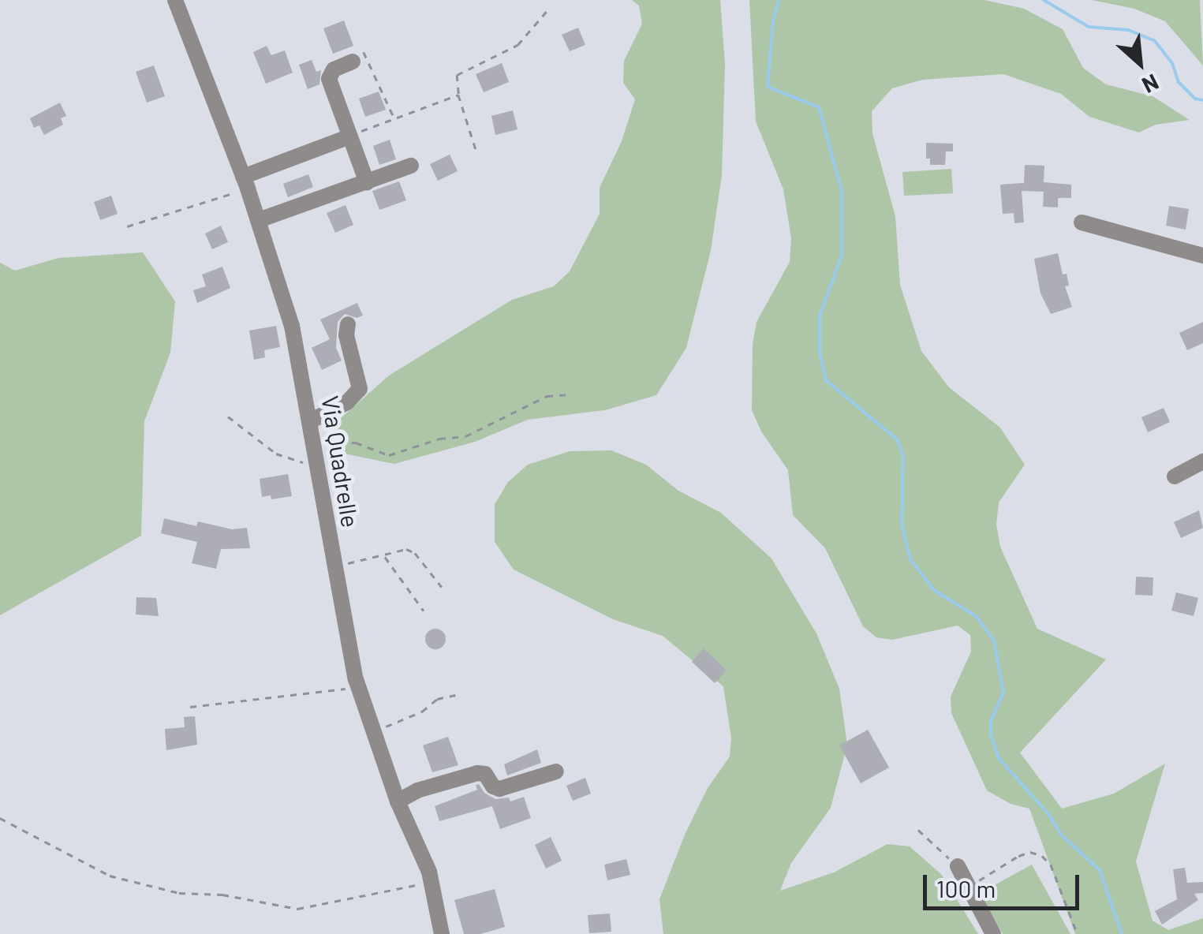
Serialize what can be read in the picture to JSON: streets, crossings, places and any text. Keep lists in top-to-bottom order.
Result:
{
  "streets": {
    "street": ["Via Quadrelle"]
  },
  "scale_bar": "100 m",
  "north": "bottom right"
}
